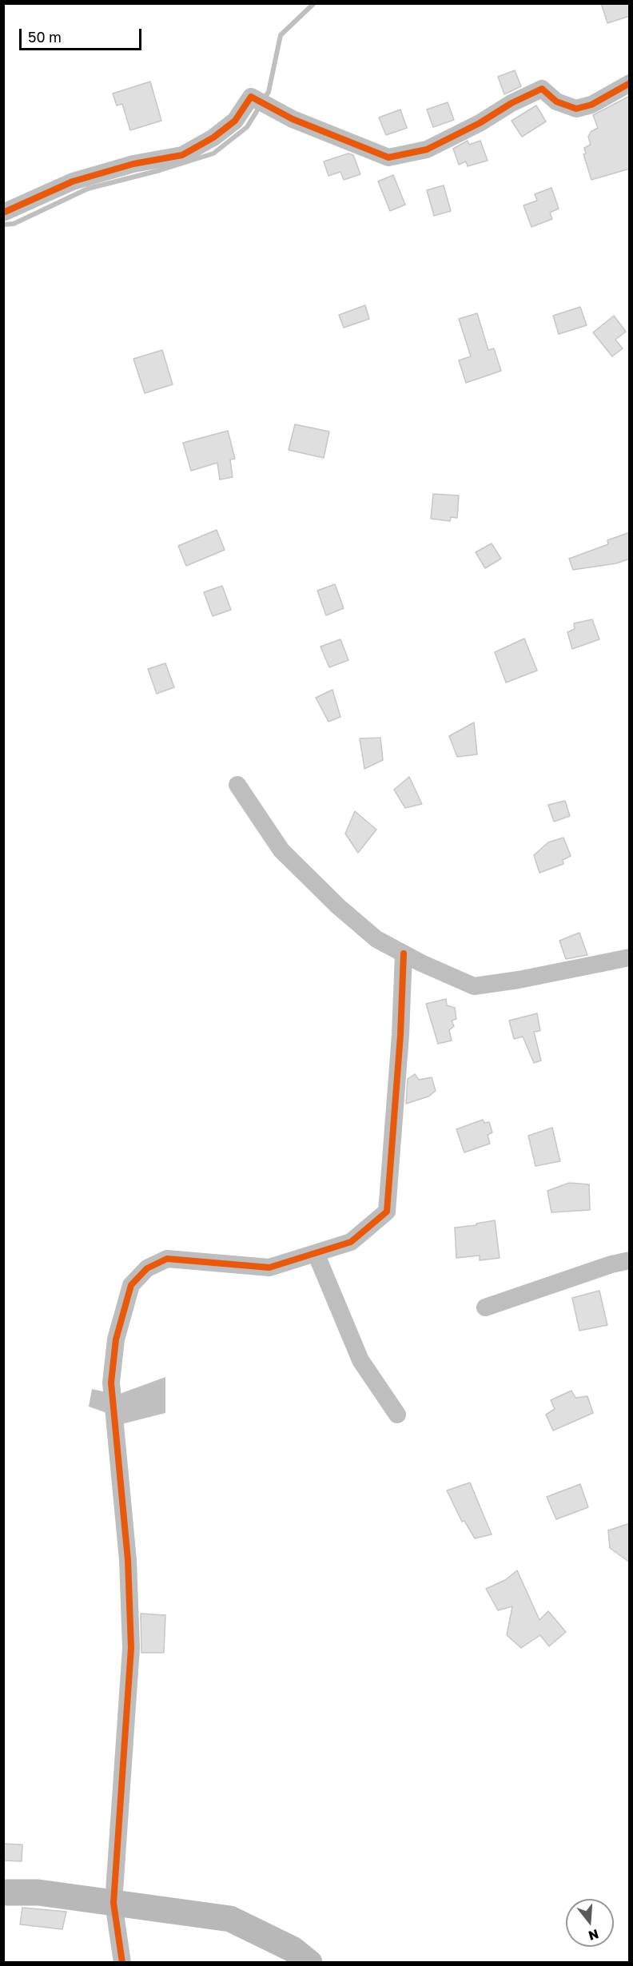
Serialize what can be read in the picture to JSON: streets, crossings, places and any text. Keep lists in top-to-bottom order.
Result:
{
  "scale_bar": "50 m",
  "north": "bottom"
}
